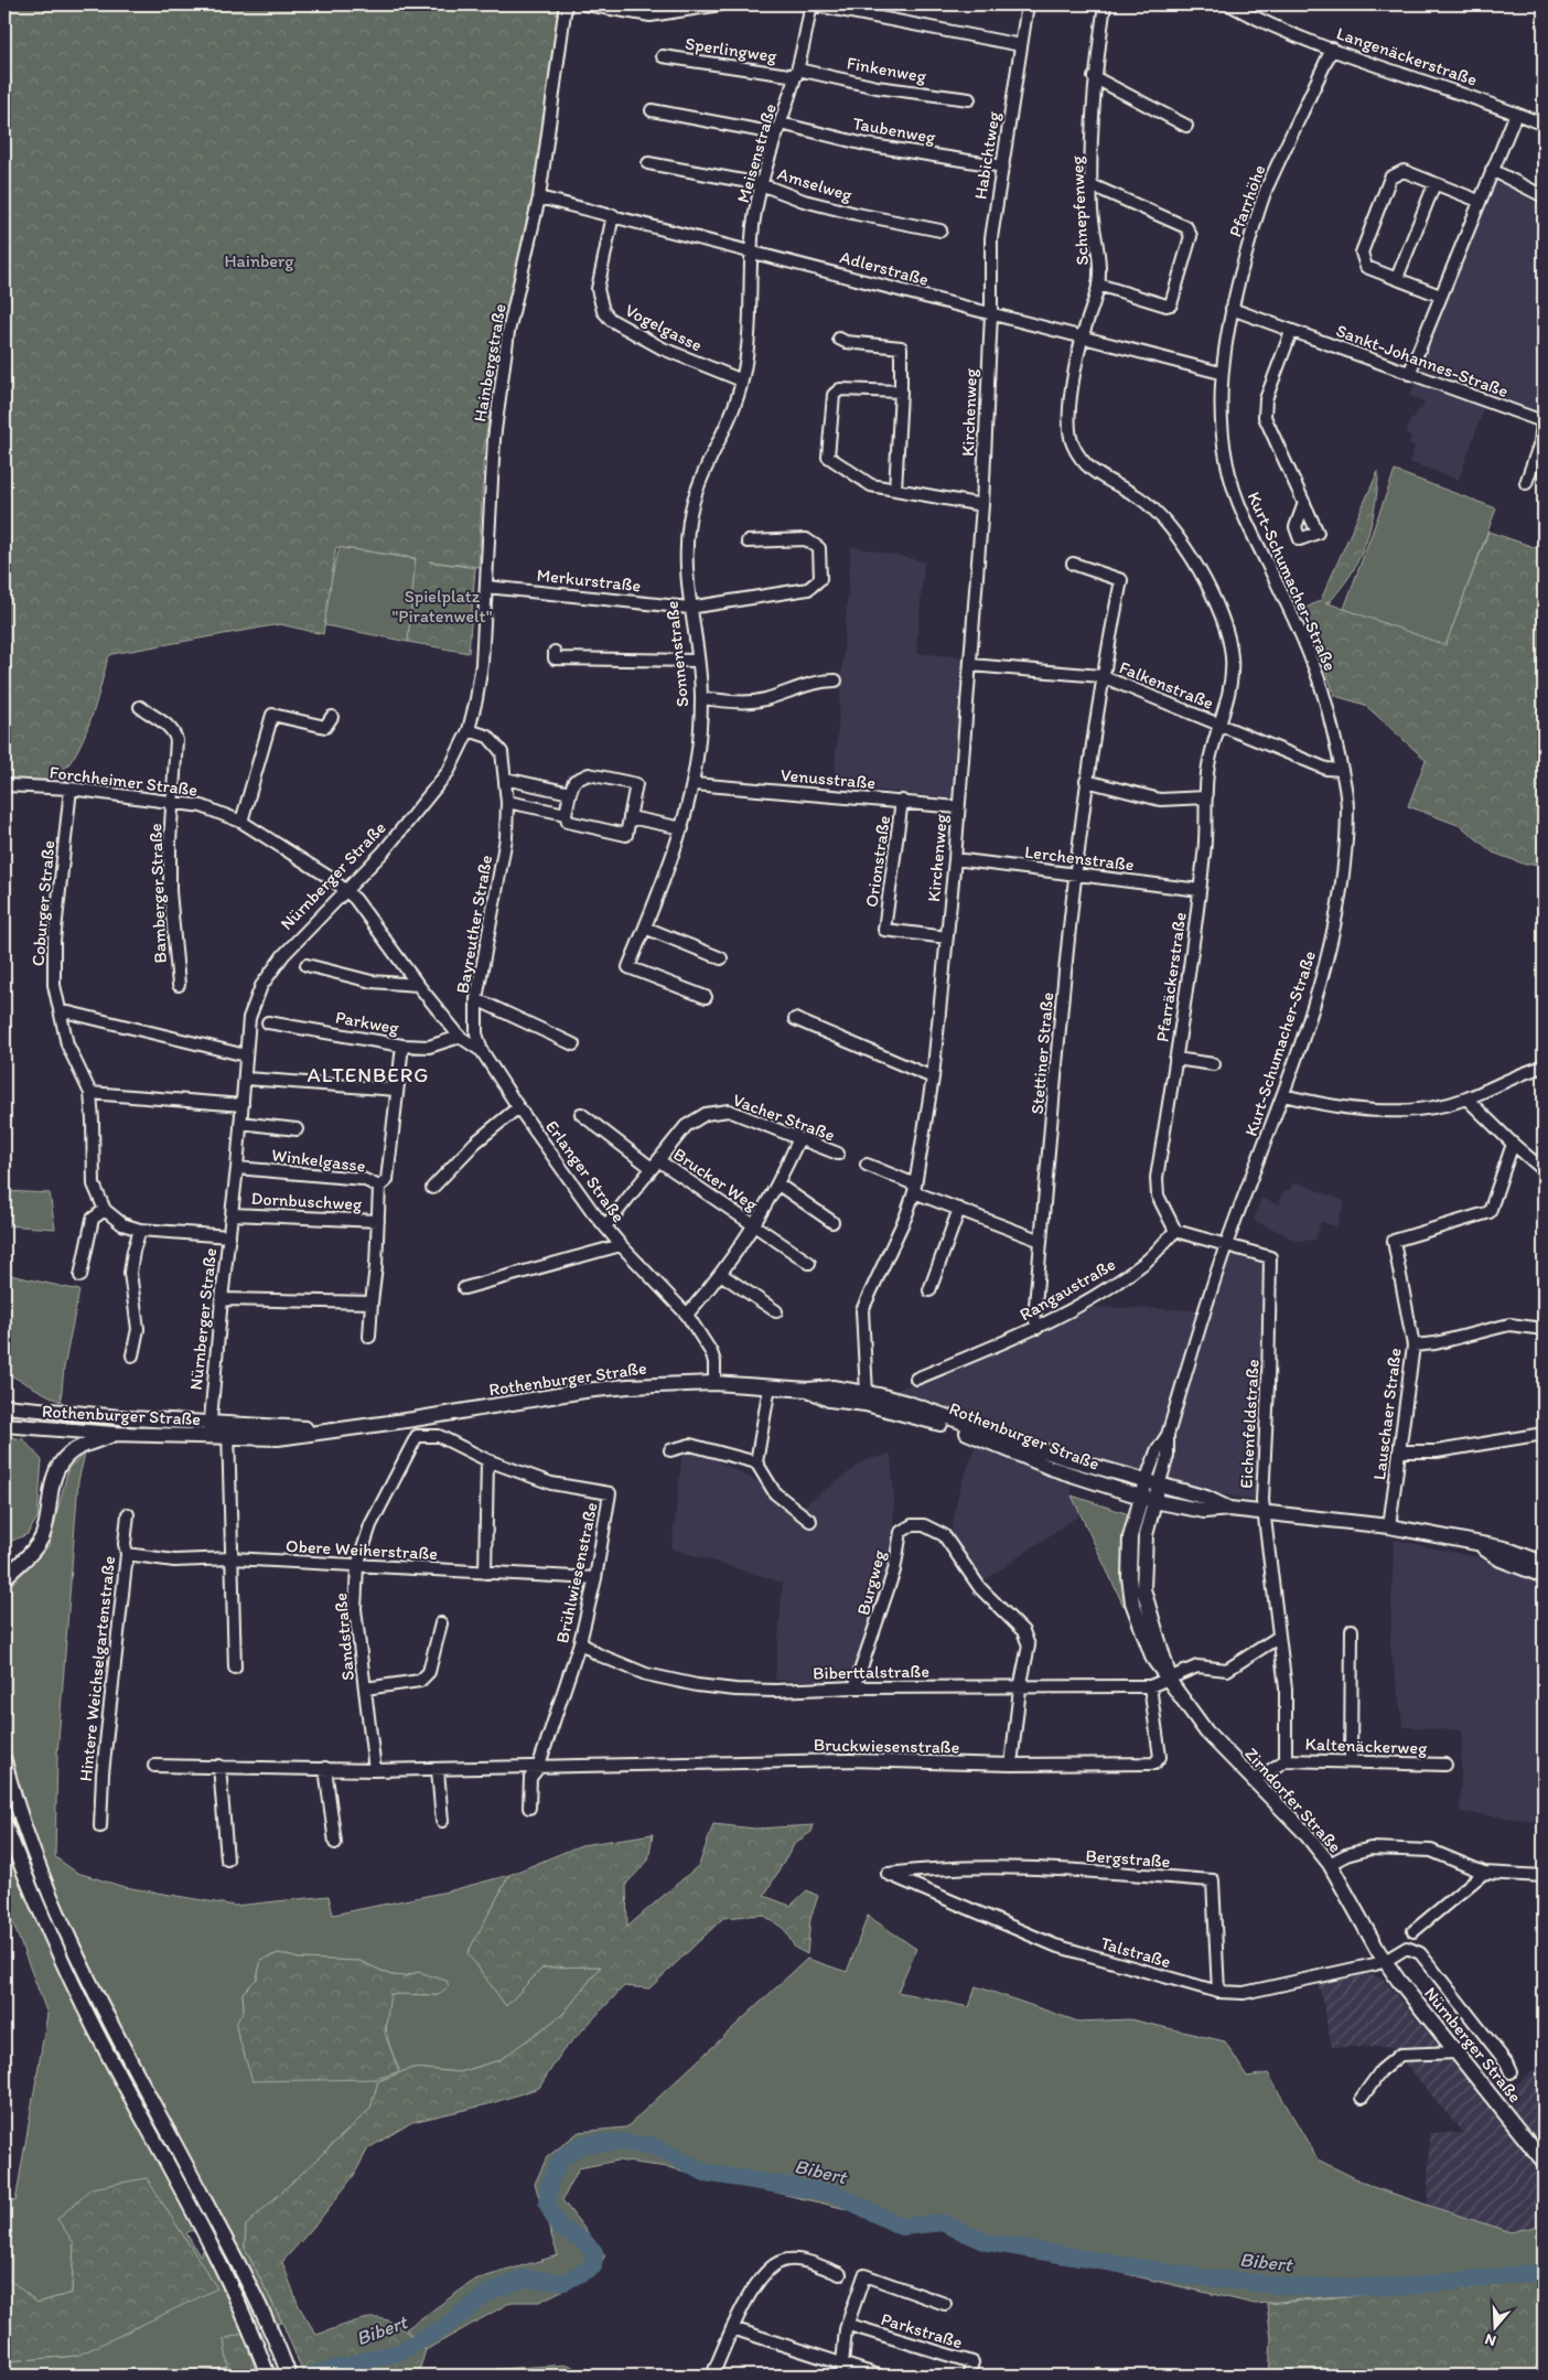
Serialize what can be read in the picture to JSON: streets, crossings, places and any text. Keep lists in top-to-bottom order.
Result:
{
  "streets": {
    "main road": ["Nürnberger Straße", "Rothenburger Straße", "Zirndorfer Straße"],
    "street": [
      "Sperlingweg",
      "Langenäckerstraße",
      "Finkenweg",
      "Taubenweg",
      "Meisenstraße",
      "Habichtweg",
      "Amselweg",
      "Pfarrhöhe",
      "Schnepfenweg",
      "Adlerstraße",
      "Vogelgasse",
      "Sankt-Johannes-Straße",
      "Hainbergstraße",
      "Kirchenweg",
      "Merkurstraße",
      "Kurt-Schumacher-Straße",
      "Sonnenstraße",
      "Falkenstraße",
      "Venusstraße",
      "Forchheimer Straße",
      "Lerchenstraße",
      "Orionstraße",
      "Bamberger Straße",
      "Coburger Straße",
      "Bayreuther Straße",
      "Pfarräckerstraße",
      "Parkweg",
      "Stettiner Straße",
      "Vacher Straße",
      "Winkelgasse",
      "Erlanger Straße",
      "Brucker Weg",
      "Dornbuschweg",
      "Rangaustraße",
      "Lauschaer Straße",
      "Eichenfeldstraße",
      "Obere Weiherstraße",
      "Brühlwiesenstraße",
      "Burgweg",
      "Sandstraße",
      "Hintere Weichselgartenstraße",
      "Biberttalstraße",
      "Bruckwiesenstraße",
      "Kaltenäckerweg",
      "Bergstraße",
      "Talstraße",
      "Parkstraße"
    ]
  },
  "crossings": [
    ["Sperlingweg", "Finkenweg"],
    ["Sperlingweg", "Meisenstraße"],
    ["Langenäckerstraße", "Pfarrhöhe"],
    ["Finkenweg", "Meisenstraße"],
    ["Taubenweg", "Meisenstraße"],
    ["Taubenweg", "Habichtweg"],
    ["Meisenstraße", "Amselweg"],
    ["Meisenstraße", "Adlerstraße"],
    ["Meisenstraße", "Vogelgasse"],
    ["Meisenstraße", "Sonnenstraße"],
    ["Habichtweg", "Adlerstraße"],
    ["Habichtweg", "Kirchenweg"],
    ["Pfarrhöhe", "Adlerstraße"],
    ["Pfarrhöhe", "Sankt-Johannes-Straße"],
    ["Pfarrhöhe", "Kurt-Schumacher-Straße"],
    ["Schnepfenweg", "Adlerstraße"],
    ["Schnepfenweg", "Falkenstraße"],
    ["Schnepfenweg", "Pfarräckerstraße"],
    ["Adlerstraße", "Vogelgasse"],
    ["Adlerstraße", "Hainbergstraße"],
    ["Adlerstraße", "Kirchenweg"],
    ["Adlerstraße", "Kurt-Schumacher-Straße"],
    ["Vogelgasse", "Sonnenstraße"],
    ["Hainbergstraße", "Merkurstraße"],
    ["Hainbergstraße", "Nürnberger Straße"],
    ["Hainbergstraße", "Bayreuther Straße"],
    ["Kirchenweg", "Falkenstraße"],
    ["Kirchenweg", "Venusstraße"],
    ["Kirchenweg", "Lerchenstraße"],
    ["Kirchenweg", "Orionstraße"],
    ["Kirchenweg", "Rothenburger Straße"],
    ["Merkurstraße", "Sonnenstraße"],
    ["Kurt-Schumacher-Straße", "Falkenstraße"],
    ["Kurt-Schumacher-Straße", "Rothenburger Straße"],
    ["Kurt-Schumacher-Straße", "Eichenfeldstraße"],
    ["Kurt-Schumacher-Straße", "Zirndorfer Straße"],
    ["Sonnenstraße", "Venusstraße"],
    ["Falkenstraße", "Pfarräckerstraße"],
    ["Falkenstraße", "Stettiner Straße"],
    ["Venusstraße", "Orionstraße"],
    ["Forchheimer Straße", "Nürnberger Straße"],
    ["Forchheimer Straße", "Bamberger Straße"],
    ["Forchheimer Straße", "Coburger Straße"],
    ["Forchheimer Straße", "Erlanger Straße"],
    ["Lerchenstraße", "Pfarräckerstraße"],
    ["Lerchenstraße", "Stettiner Straße"],
    ["Nürnberger Straße", "Bayreuther Straße"],
    ["Nürnberger Straße", "Winkelgasse"],
    ["Nürnberger Straße", "Erlanger Straße"],
    ["Nürnberger Straße", "Dornbuschweg"],
    ["Nürnberger Straße", "Rothenburger Straße"],
    ["Nürnberger Straße", "Zirndorfer Straße"],
    ["Nürnberger Straße", "Talstraße"],
    ["Bayreuther Straße", "Erlanger Straße"],
    ["Pfarräckerstraße", "Rangaustraße"],
    ["Parkweg", "Erlanger Straße"],
    ["Stettiner Straße", "Rangaustraße"],
    ["Vacher Straße", "Erlanger Straße"],
    ["Vacher Straße", "Brucker Weg"],
    ["Winkelgasse", "Dornbuschweg"],
    ["Erlanger Straße", "Rothenburger Straße"],
    ["Rothenburger Straße", "Lauschaer Straße"],
    ["Rothenburger Straße", "Eichenfeldstraße"],
    ["Rothenburger Straße", "Zirndorfer Straße"],
    ["Eichenfeldstraße", "Kaltenäckerweg"],
    ["Obere Weiherstraße", "Brühlwiesenstraße"],
    ["Obere Weiherstraße", "Sandstraße"],
    ["Obere Weiherstraße", "Hintere Weichselgartenstraße"],
    ["Brühlwiesenstraße", "Sandstraße"],
    ["Brühlwiesenstraße", "Biberttalstraße"],
    ["Brühlwiesenstraße", "Bruckwiesenstraße"],
    ["Burgweg", "Biberttalstraße"],
    ["Sandstraße", "Bruckwiesenstraße"],
    ["Biberttalstraße", "Bruckwiesenstraße"],
    ["Biberttalstraße", "Zirndorfer Straße"],
    ["Zirndorfer Straße", "Talstraße"],
    ["Bergstraße", "Talstraße"]
  ],
  "districts": ["ALTENBERG"],
  "water": ["Bibert"],
  "parks": ["Hainberg", "Spielplatz \"Piratenwelt\""],
  "north": "bottom"
}
